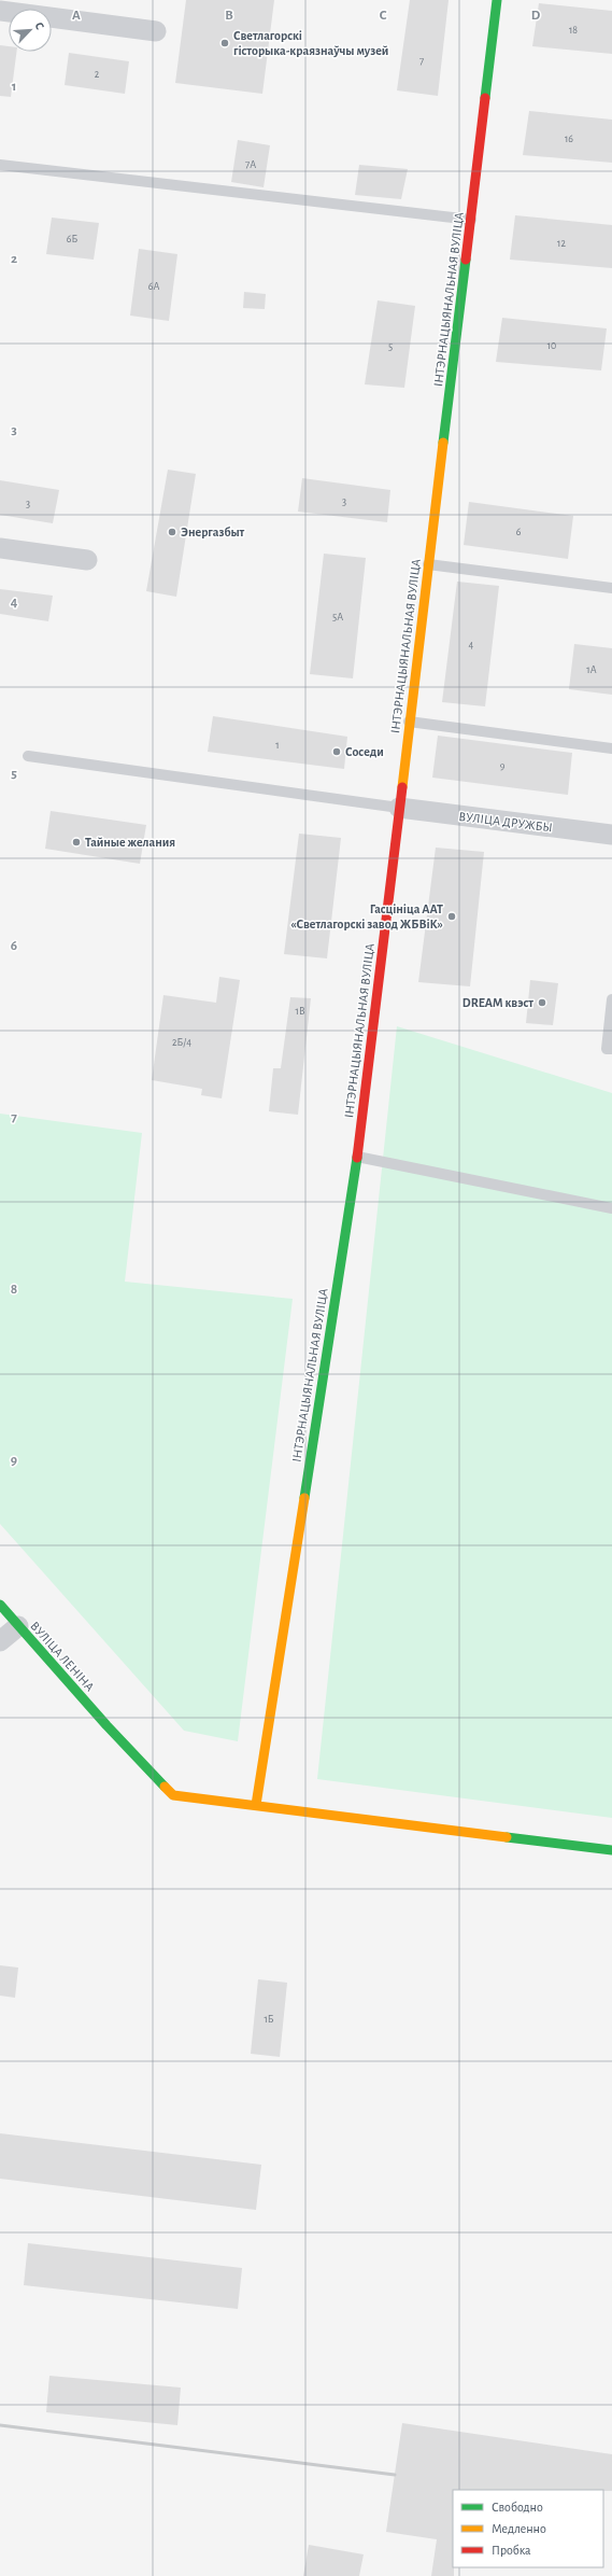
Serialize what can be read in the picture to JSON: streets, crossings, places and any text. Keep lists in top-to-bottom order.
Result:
{
  "streets": {
    "street": ["ІНТЭРНАЦЫЯНАЛЬНАЯ ВУЛІЦА", "ВУЛІЦА ДРУЖБЫ", "ВУЛІЦА ЛЕНІНА"]
  },
  "crossings": [
    ["ІНТЭРНАЦЫЯНАЛЬНАЯ ВУЛІЦА", "ВУЛІЦА ДРУЖБЫ"],
    ["ІНТЭРНАЦЫЯНАЛЬНАЯ ВУЛІЦА", "ВУЛІЦА ЛЕНІНА"]
  ],
  "places": [
    "Светлагорскі гісторыка-краязнаўчы музей",
    "Энергазбыт",
    "Соседи",
    "Тайные желания",
    "Гасцініца ААТ «Светлагорскі завод ЖБВіК»",
    "DREAM квэст"
  ],
  "house_numbers": [
    "18",
    "7",
    "2",
    "16",
    "7А",
    "6Б",
    "12",
    "6А",
    "10",
    "5",
    "3",
    "3",
    "6",
    "5А",
    "4",
    "1А",
    "1",
    "9",
    "1В",
    "2Б/4",
    "1Б"
  ],
  "legend": ["Свободно", "Медленно", "Пробка"],
  "north": "top right",
  "grid": {
    "columns": [
      "A",
      "B",
      "C",
      "D"
    ],
    "rows": [
      "1",
      "2",
      "3",
      "4",
      "5",
      "6",
      "7",
      "8",
      "9"
    ]
  }
}
